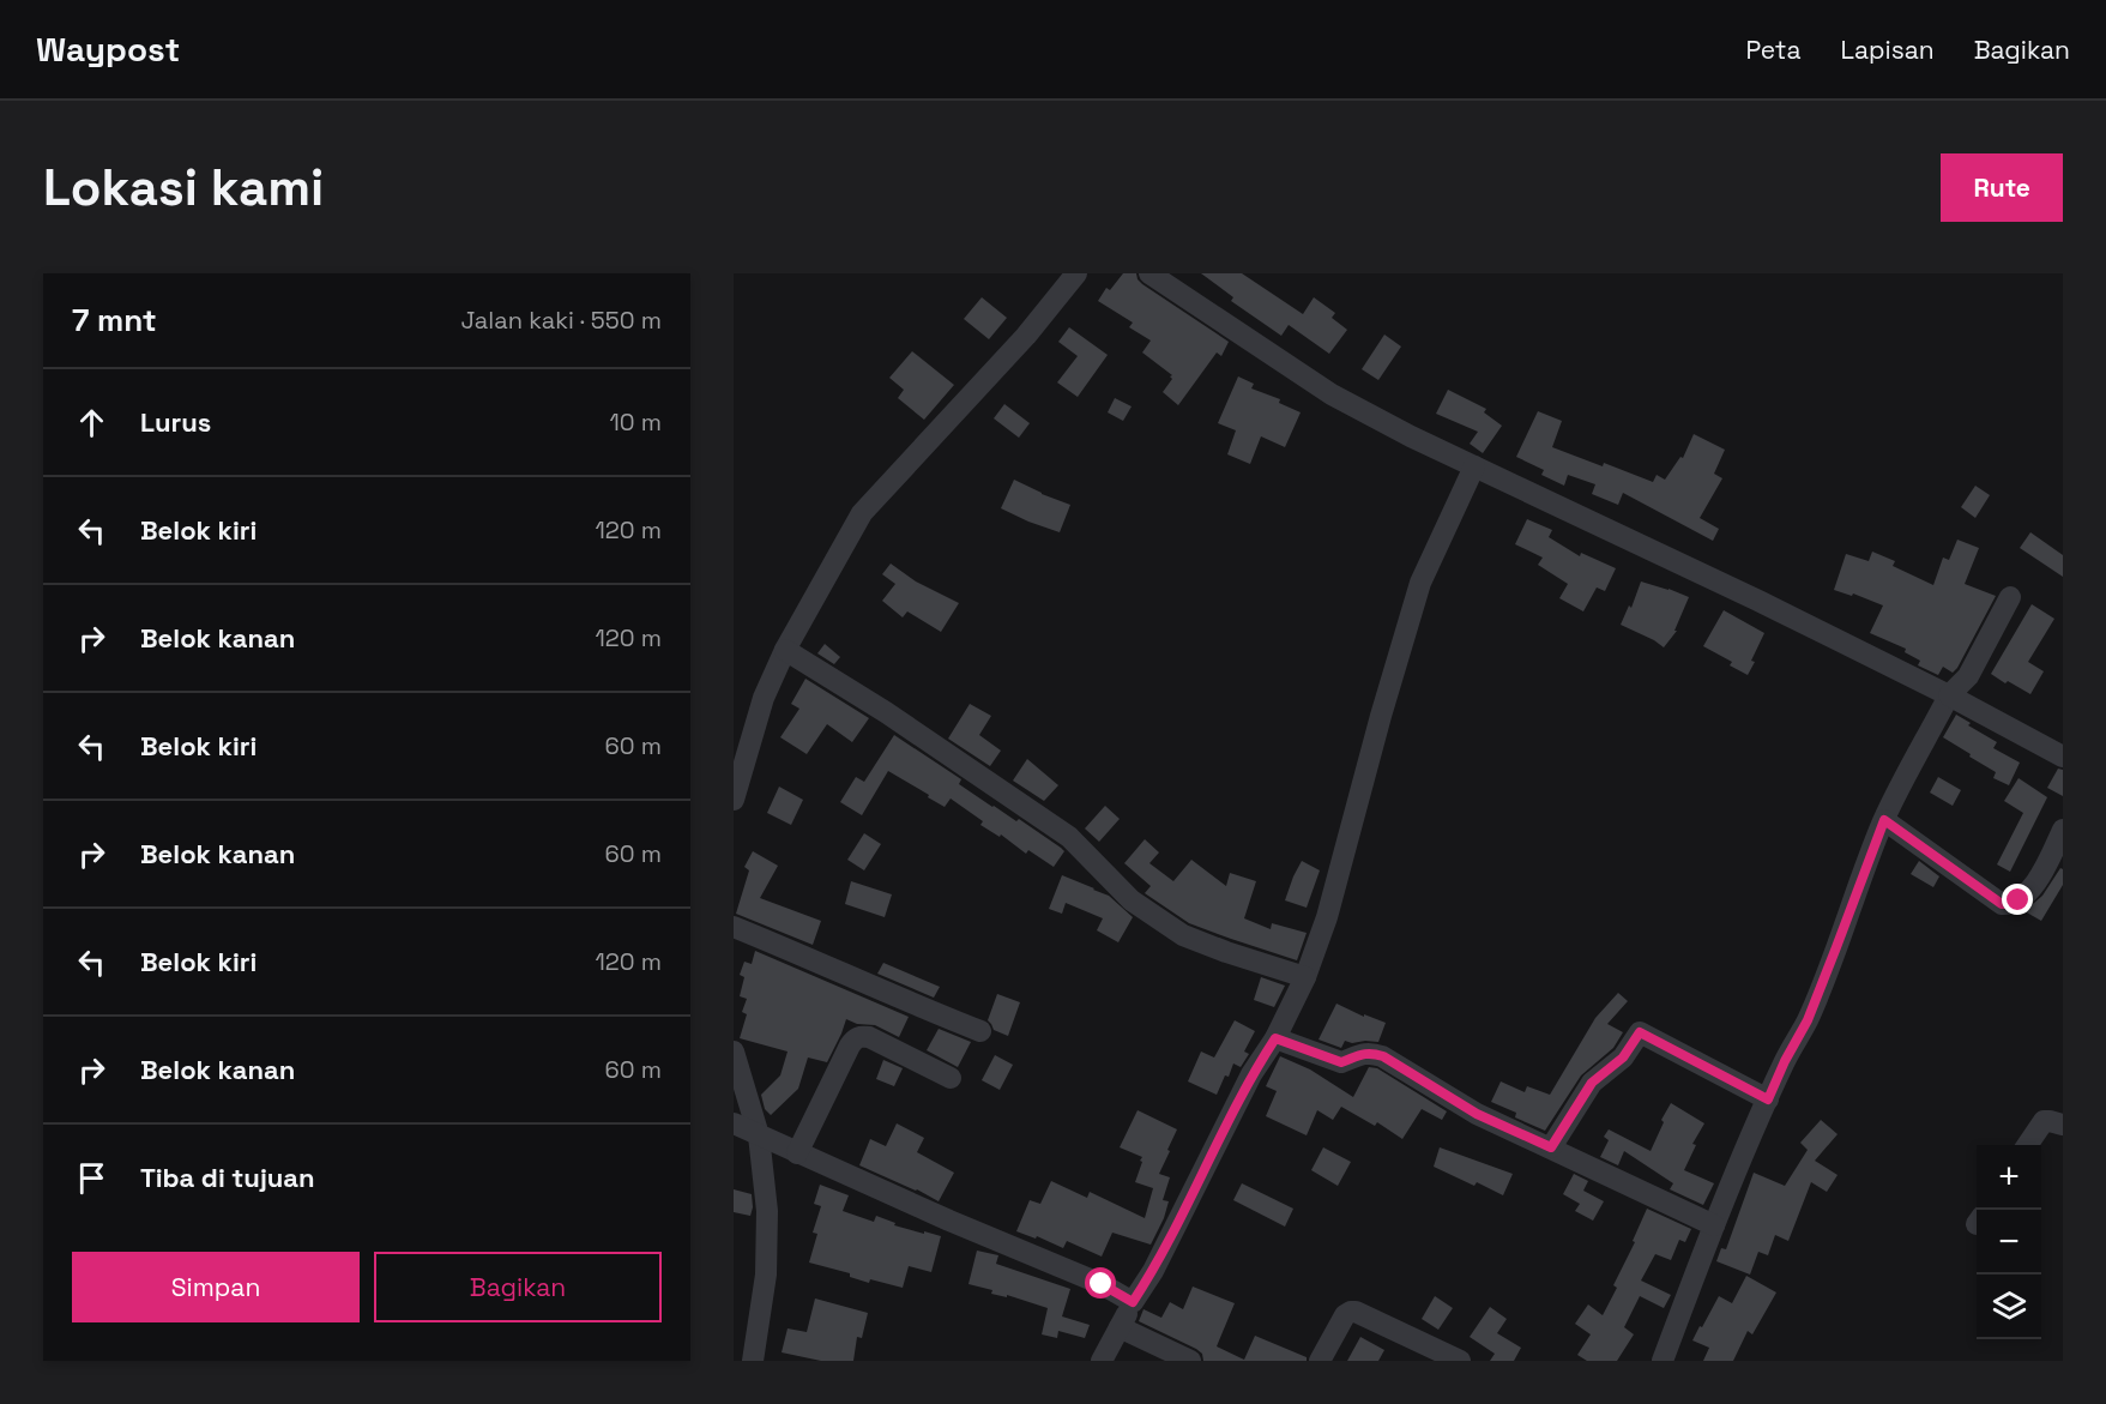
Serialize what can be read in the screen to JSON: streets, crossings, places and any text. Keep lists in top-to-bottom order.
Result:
{
  "page": {
    "header": "Waypost",
    "nav": ["Peta", "Lapisan", "Bagikan"],
    "buttons": [
      "Rute",
      ["Simpan", "Bagikan"]
    ],
    "title": "Lokasi kami",
    "heading": ["7 mnt", "Jalan kaki · 550 m"],
    "list": [
      ["Lurus", "10 m"],
      ["Belok kiri", "120 m"],
      ["Belok kanan", "120 m"],
      ["Belok kiri", "60 m"],
      ["Belok kanan", "60 m"],
      ["Belok kiri", "120 m"],
      ["Belok kanan", "60 m"],
      "Tiba di tujuan"
    ],
    "map_buttons": ["+", "−"]
  }
}
